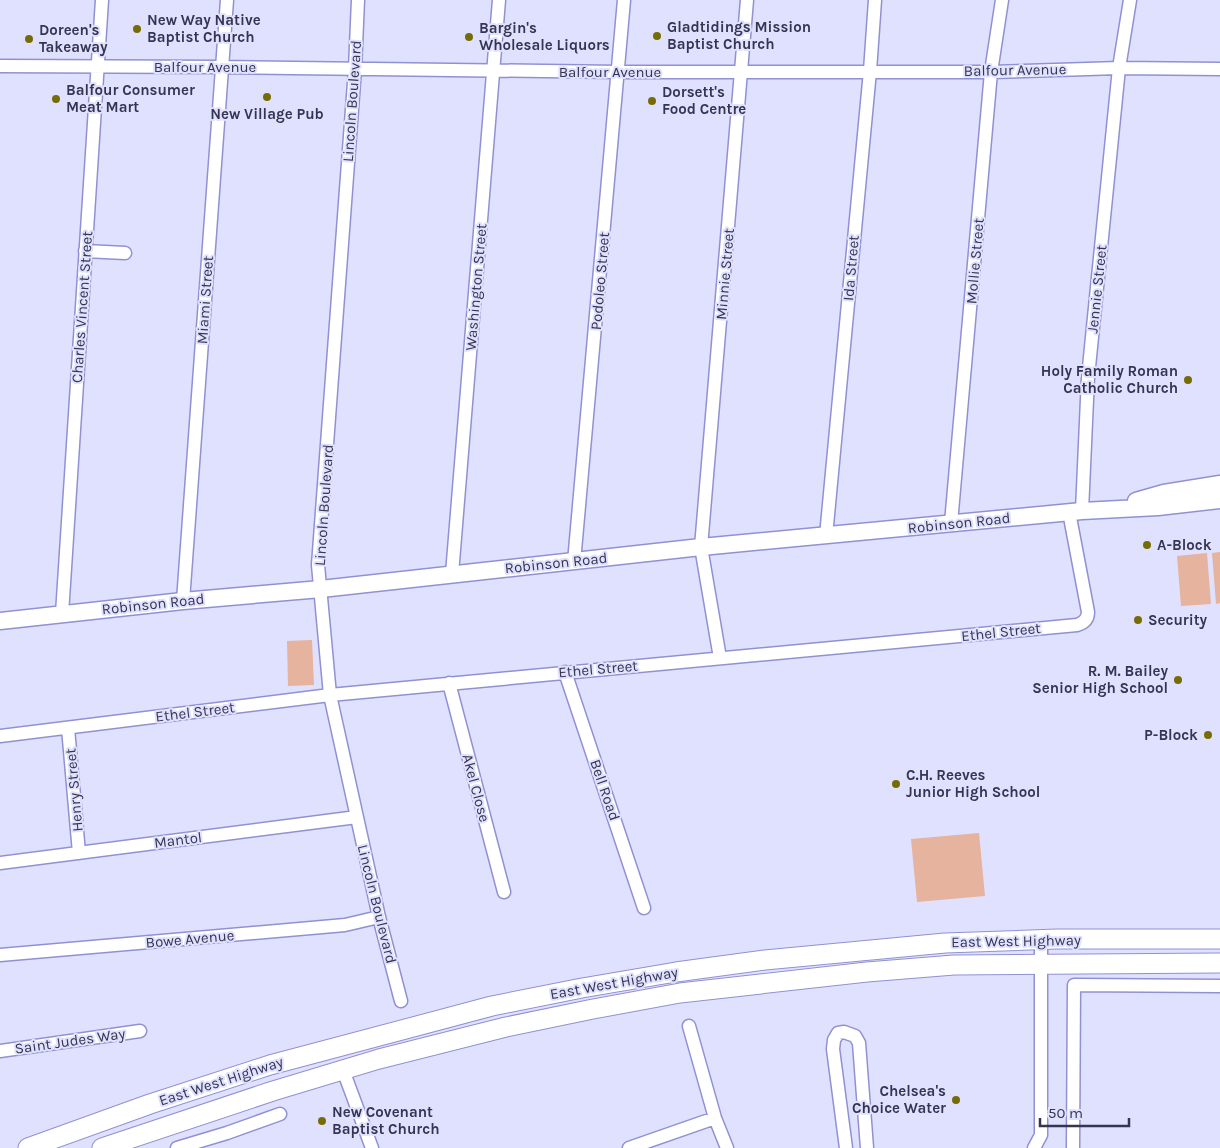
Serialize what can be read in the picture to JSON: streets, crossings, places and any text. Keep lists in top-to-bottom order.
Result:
{
  "streets": {
    "highway": ["East West Highway"],
    "main road": ["Robinson Road"],
    "street": [
      "Balfour Avenue",
      "Lincoln Boulevard",
      "Mollie Street",
      "Ida Street",
      "Minnie Street",
      "Podoleo Street",
      "Washington Street",
      "Jennie Street",
      "Miami Street",
      "Charles Vincent Street",
      "Ethel Street",
      "Akel Close",
      "Henry Street",
      "Bell Road",
      "Mantol",
      "Bowe Avenue",
      "Saint Judes Way"
    ]
  },
  "crossings": [
    ["Balfour Avenue", "Lincoln Boulevard"],
    ["Balfour Avenue", "Mollie Street"],
    ["Balfour Avenue", "Ida Street"],
    ["Balfour Avenue", "Minnie Street"],
    ["Balfour Avenue", "Podoleo Street"],
    ["Balfour Avenue", "Washington Street"],
    ["Balfour Avenue", "Jennie Street"],
    ["Balfour Avenue", "Miami Street"],
    ["Balfour Avenue", "Charles Vincent Street"],
    ["Lincoln Boulevard", "Robinson Road"],
    ["Lincoln Boulevard", "Ethel Street"],
    ["Lincoln Boulevard", "Mantol"],
    ["Lincoln Boulevard", "Bowe Avenue"],
    ["Mollie Street", "Robinson Road"],
    ["Ida Street", "Robinson Road"],
    ["Minnie Street", "Robinson Road"],
    ["Minnie Street", "Ethel Street"],
    ["Podoleo Street", "Robinson Road"],
    ["Washington Street", "Robinson Road"],
    ["Jennie Street", "Robinson Road"],
    ["Jennie Street", "Ethel Street"],
    ["Miami Street", "Robinson Road"],
    ["Charles Vincent Street", "Robinson Road"],
    ["Robinson Road", "Ethel Street"],
    ["Ethel Street", "Akel Close"],
    ["Ethel Street", "Henry Street"],
    ["Ethel Street", "Bell Road"],
    ["Henry Street", "Mantol"]
  ],
  "places": [
    "New Way Native Baptist Church",
    "Gladtidings Mission Baptist Church",
    "Bargin's Wholesale Liquors",
    "Doreen's Takeaway",
    "New Village Pub",
    "Balfour Consumer Meat Mart",
    "Dorsett's Food Centre",
    "Holy Family Roman Catholic Church",
    "A-Block",
    "Security",
    "R. M. Bailey Senior High School",
    "P-Block",
    "C.H. Reeves Junior High School",
    "Chelsea's Choice Water",
    "New Covenant Baptist Church"
  ],
  "scale_bar": "50 m"
}
